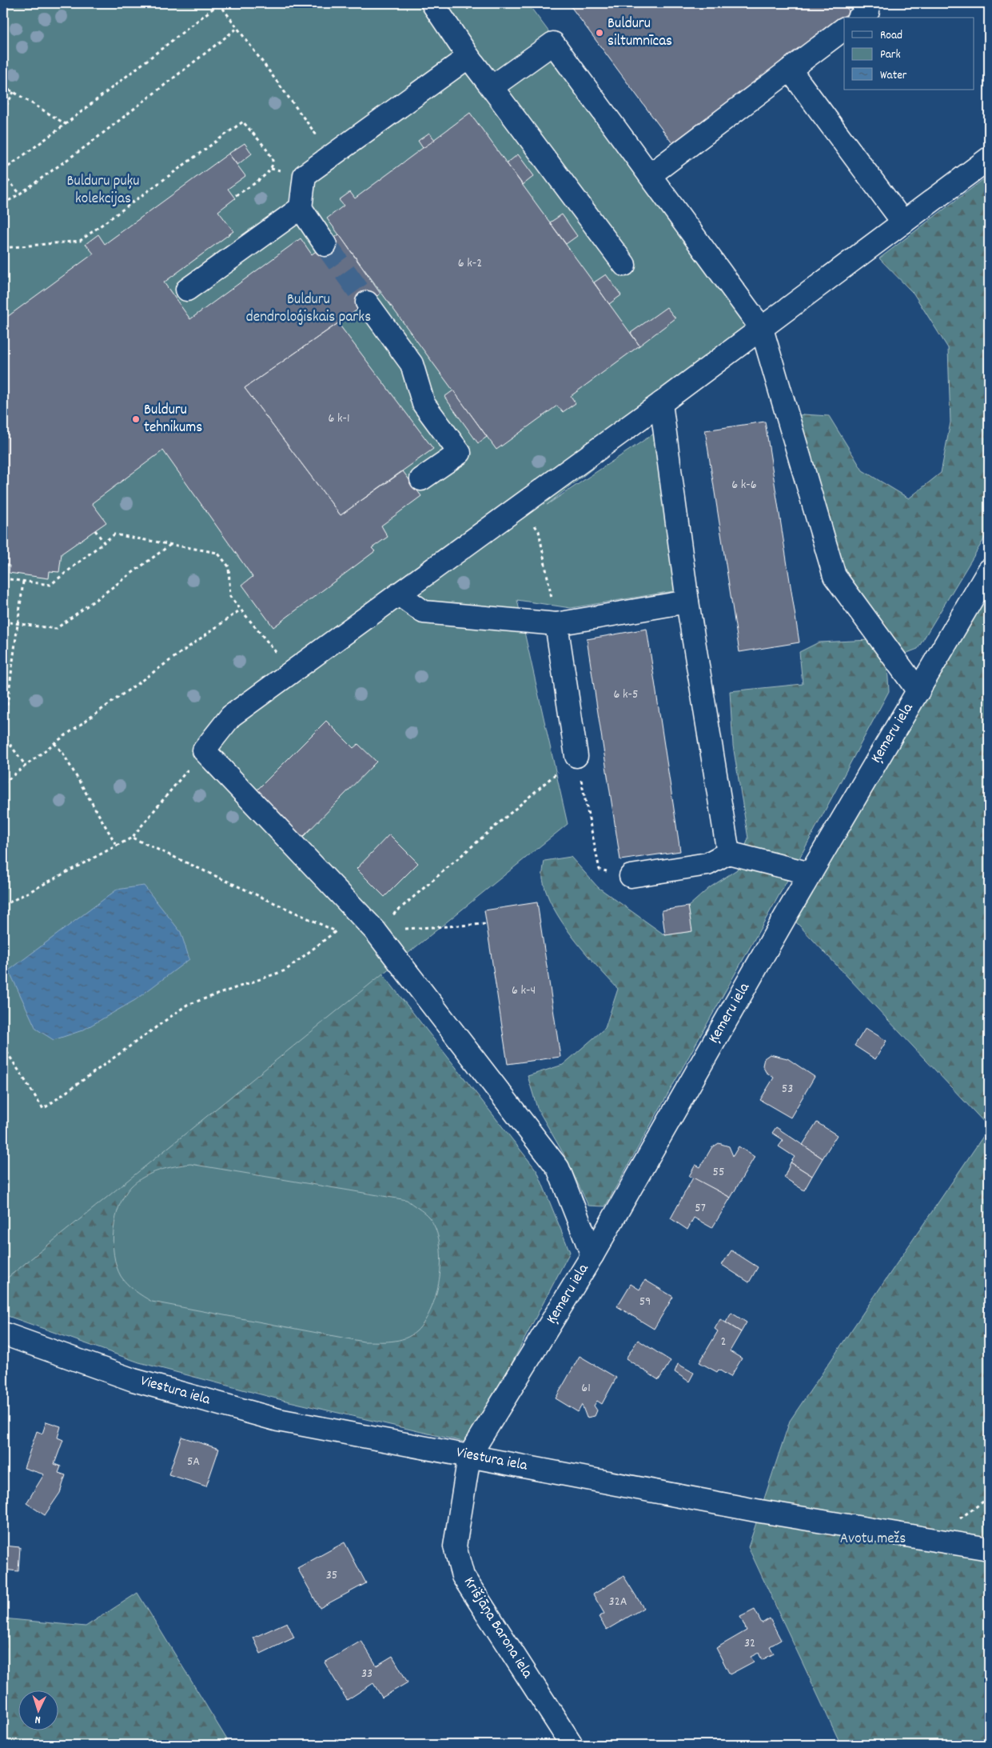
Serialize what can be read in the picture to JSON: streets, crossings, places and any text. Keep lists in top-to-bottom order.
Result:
{
  "streets": {
    "street": ["Ķemeru iela", "Viestura iela", "Krišjāņa Barona iela"]
  },
  "crossings": [
    ["Ķemeru iela", "Viestura iela"],
    ["Ķemeru iela", "Krišjāņa Barona iela"],
    ["Viestura iela", "Krišjāņa Barona iela"]
  ],
  "parks": ["Bulduru puķu kolekcijas", "Bulduru dendroloģiskais parks", "Avotu mežs"],
  "places": ["Bulduru siltumnīcas", "Bulduru tehnikums"],
  "house_numbers": [
    "6 k-2",
    "6 k-1",
    "6 k-6",
    "6 k-5",
    "6 k-4",
    "53",
    "55",
    "57",
    "59",
    "2",
    "61",
    "5A",
    "35",
    "32A",
    "32",
    "33"
  ],
  "legend": ["Road", "Park", "Water"],
  "north": "bottom"
}
